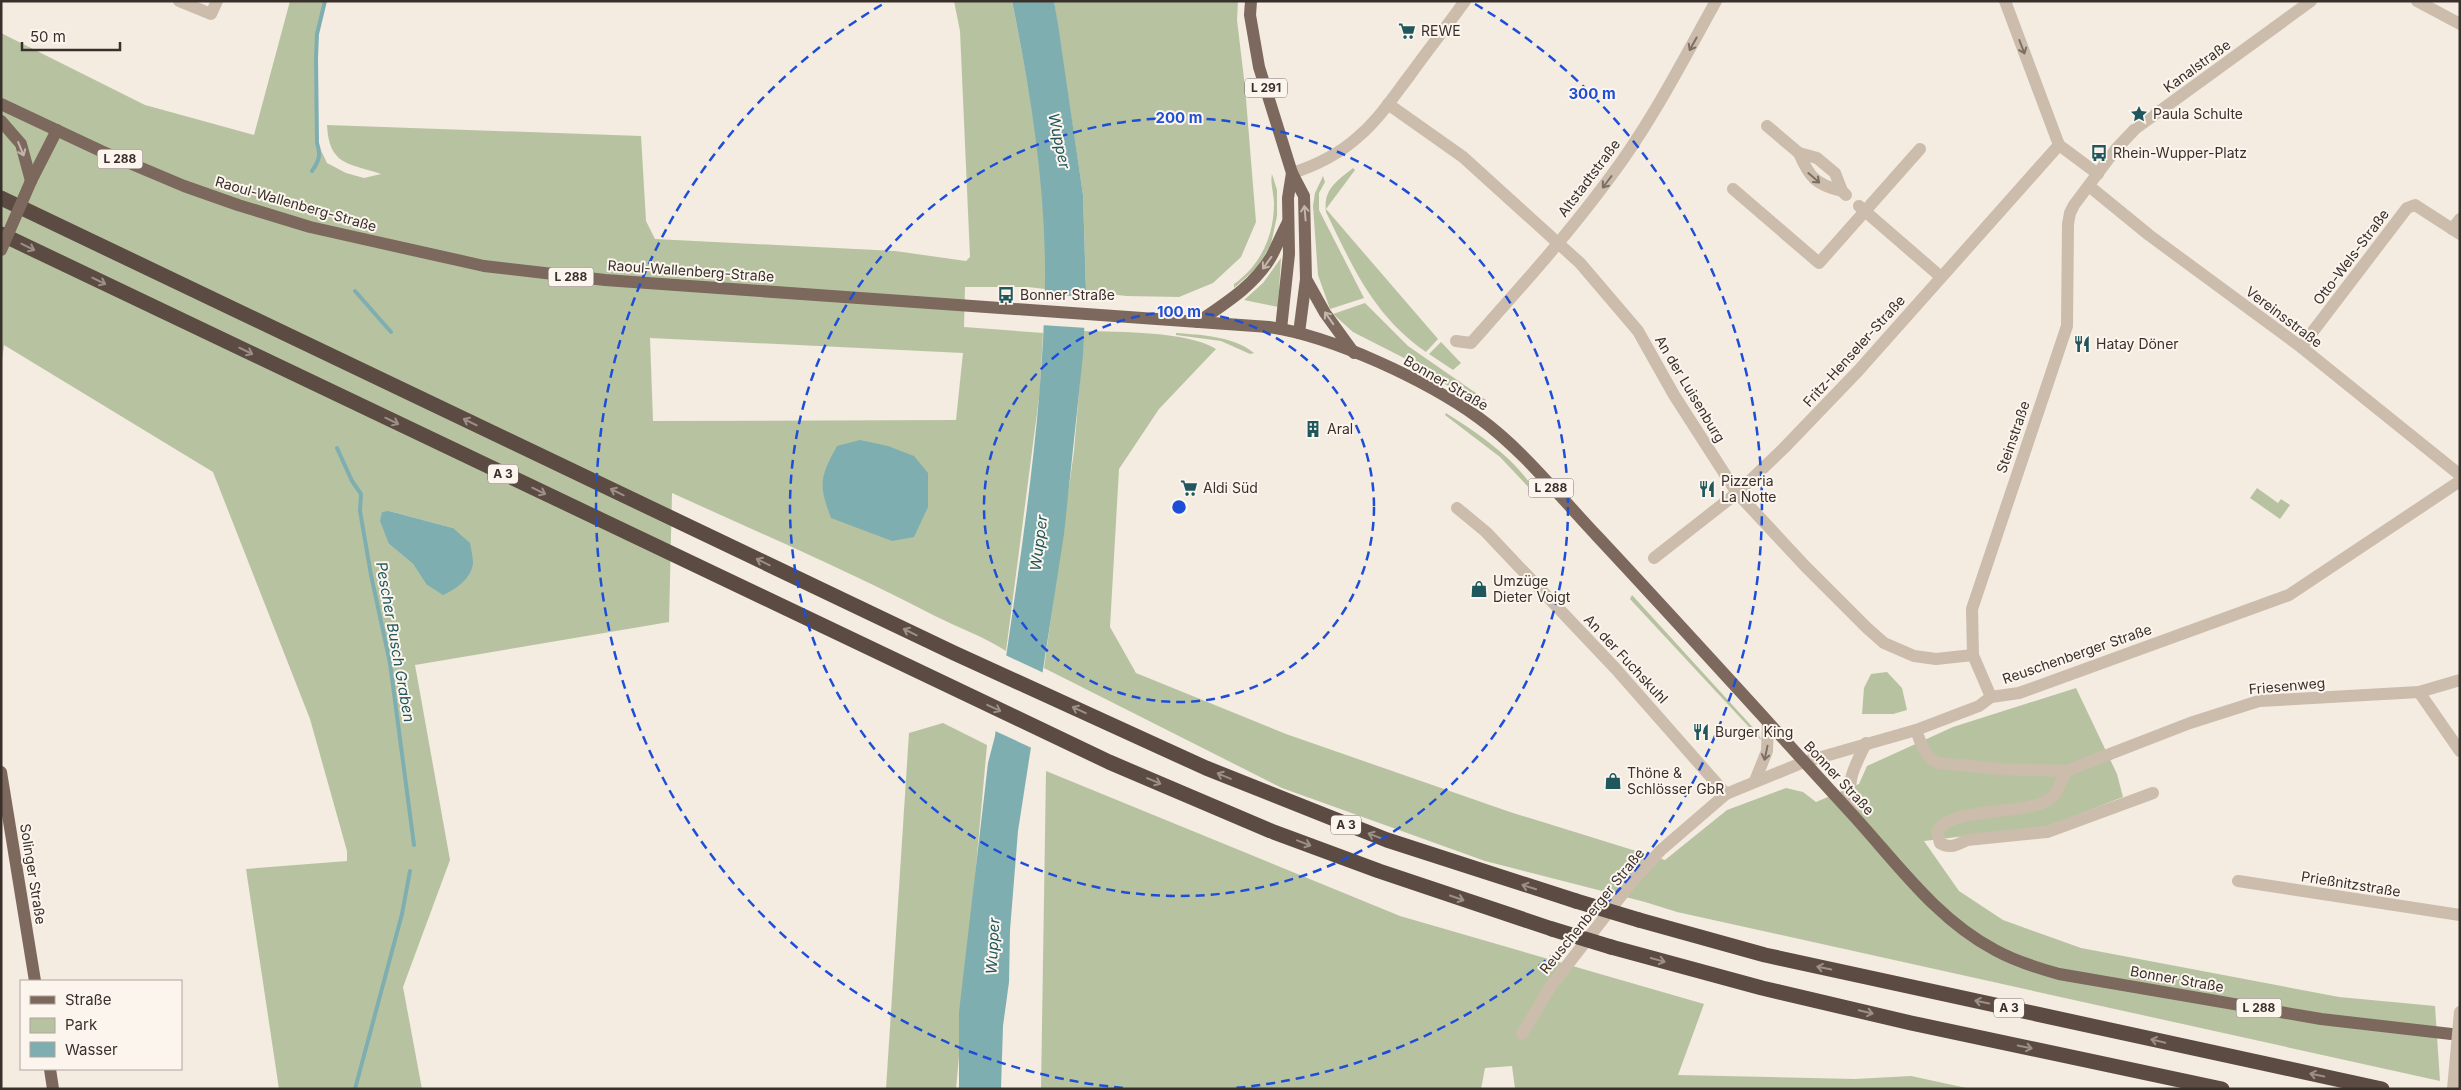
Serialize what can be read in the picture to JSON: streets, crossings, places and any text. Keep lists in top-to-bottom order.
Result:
{
  "streets": {
    "highway": ["A 3"],
    "main road": [
      "L 291",
      "L 288",
      "Raoul-Wallenberg-Straße",
      "Bonner Straße",
      "Solinger Straße"
    ],
    "street": [
      "Kanalstraße",
      "Altstadtstraße",
      "Otto-Wels-Straße",
      "Vereinsstraße",
      "Fritz-Henseler-Straße",
      "An der Luisenburg",
      "Steinstraße",
      "Reuschenberger Straße",
      "An der Fuchskuhl",
      "Friesenweg",
      "Prießnitzstraße"
    ]
  },
  "crossings": [
    ["Kanalstraße", "Vereinsstraße"],
    ["Kanalstraße", "Steinstraße"],
    ["L 291", "Bonner Straße"],
    ["Altstadtstraße", "An der Luisenburg"],
    ["Raoul-Wallenberg-Straße", "Bonner Straße"],
    ["Otto-Wels-Straße", "Vereinsstraße"],
    ["Vereinsstraße", "Steinstraße"],
    ["Fritz-Henseler-Straße", "An der Luisenburg"],
    ["Bonner Straße", "Reuschenberger Straße"],
    ["An der Luisenburg", "Steinstraße"],
    ["Steinstraße", "Reuschenberger Straße"],
    ["Reuschenberger Straße", "An der Fuchskuhl"],
    ["Reuschenberger Straße", "Friesenweg"]
  ],
  "one_way": ["Altstadtstraße"],
  "water": ["Wupper", "Pescher Busch Graben"],
  "places": {
    "supermarket": ["REWE", "Aldi Süd"],
    "place": ["Paula Schulte"],
    "bus stop": ["Rhein-Wupper-Platz", "Bonner Straße"],
    "restaurant": ["Hatay Döner", "Pizzeria La Notte", "Burger King"],
    "building": ["Aral"],
    "shop": ["Umzüge Dieter Voigt", "Thöne & Schlösser GbR"]
  },
  "legend": ["Straße", "Park", "Wasser"],
  "scale_bar": "50 m",
  "rings": ["300 m", "200 m", "100 m"]
}
